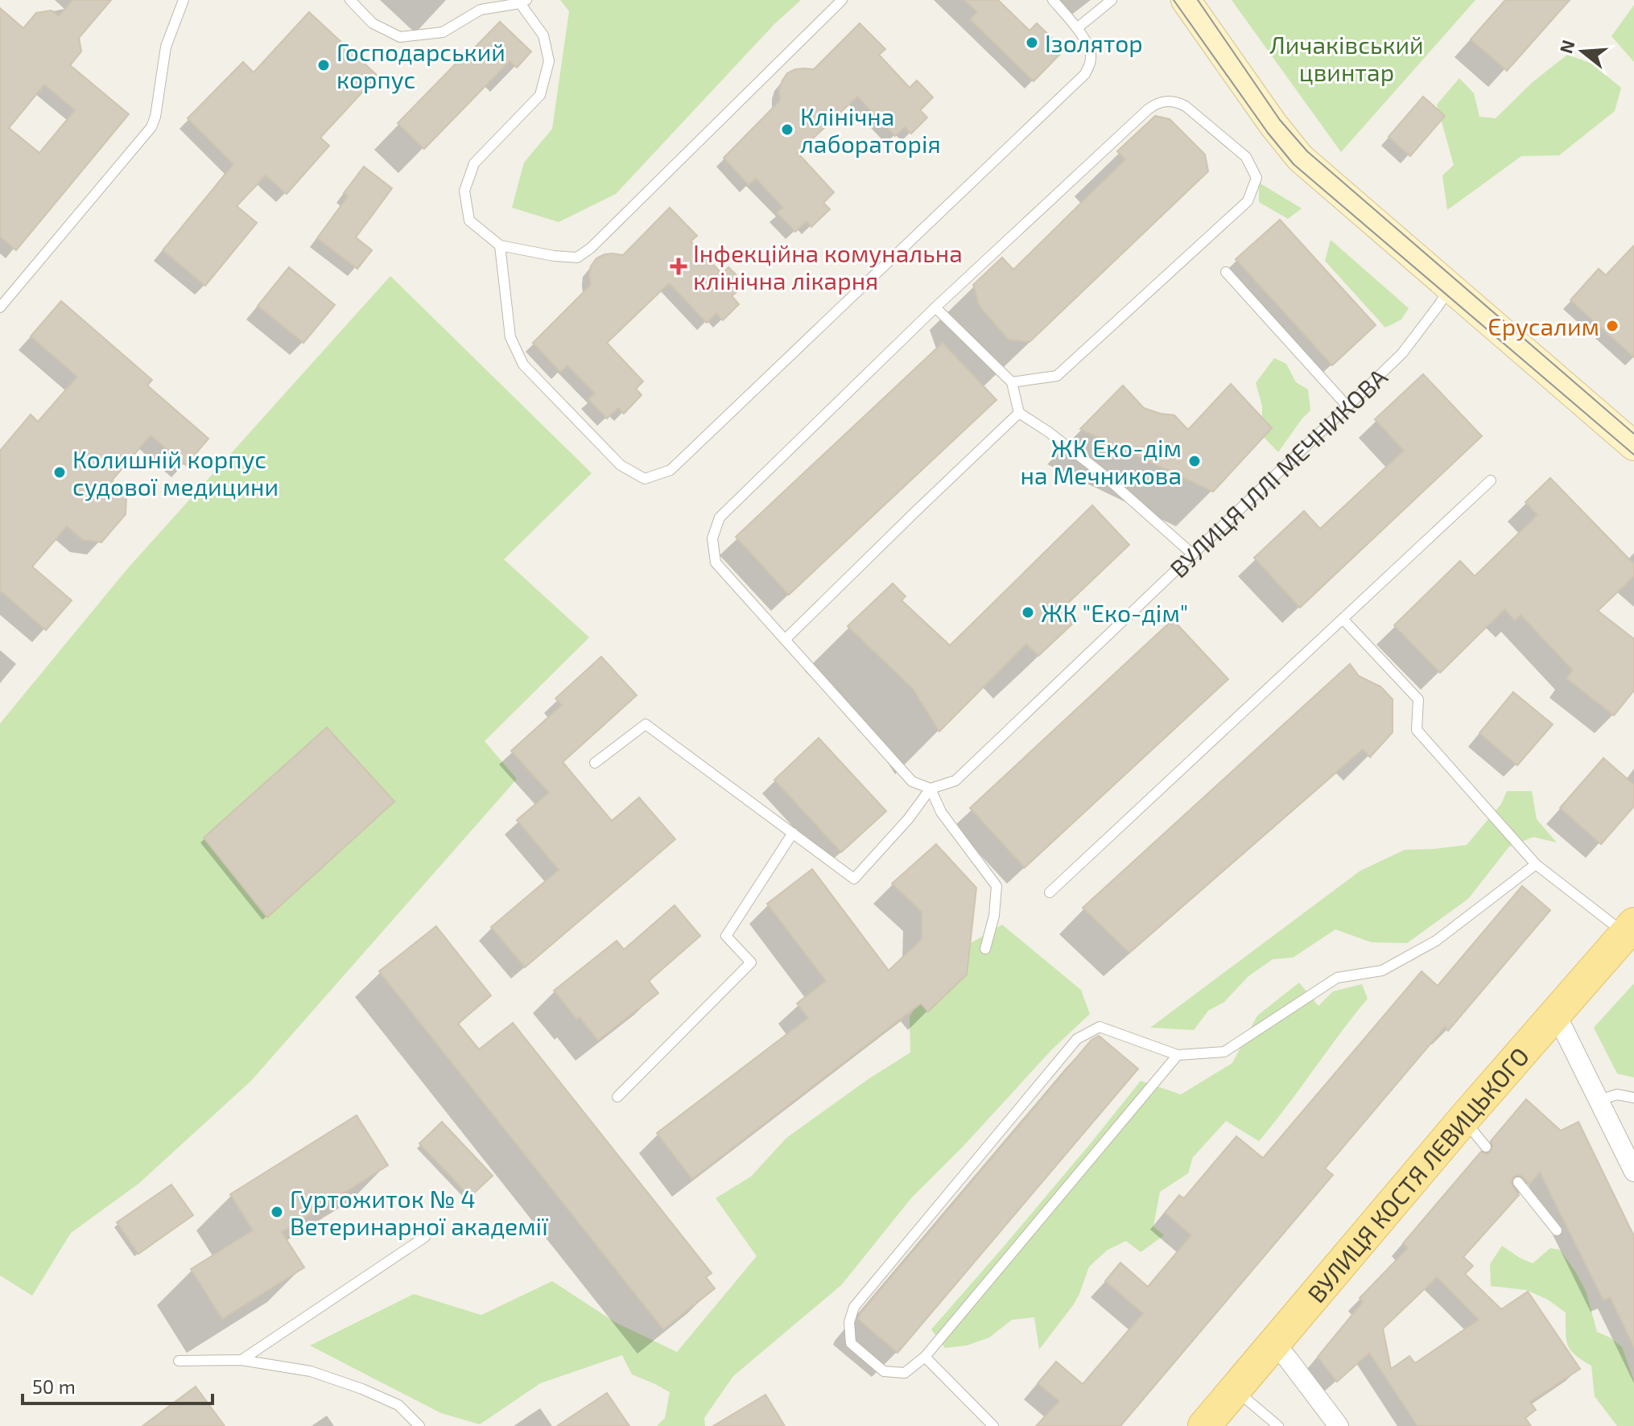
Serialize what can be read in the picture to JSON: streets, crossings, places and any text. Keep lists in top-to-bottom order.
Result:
{
  "streets": {
    "main road": ["ВУЛИЦЯ КОСТЯ ЛЕВИЦЬКОГО"],
    "lane": ["ВУЛИЦЯ ІЛЛІ МЕЧНИКОВА"]
  },
  "parks": ["Личаківський цвинтар"],
  "places": {
    "other": [
      "Ізолятор",
      "Господарський корпус",
      "Клінічна лабораторія",
      "Єрусалим",
      "ЖК Еко-дім на Мечникова",
      "Колишній корпус судової медицини",
      "ЖК \"Еко-дім\"",
      "Гуртожиток № 4 Ветеринарної академії"
    ],
    "health": ["Інфекційна комунальна клінічна лікарня"]
  },
  "scale_bar": "50 m",
  "north": "left"
}
